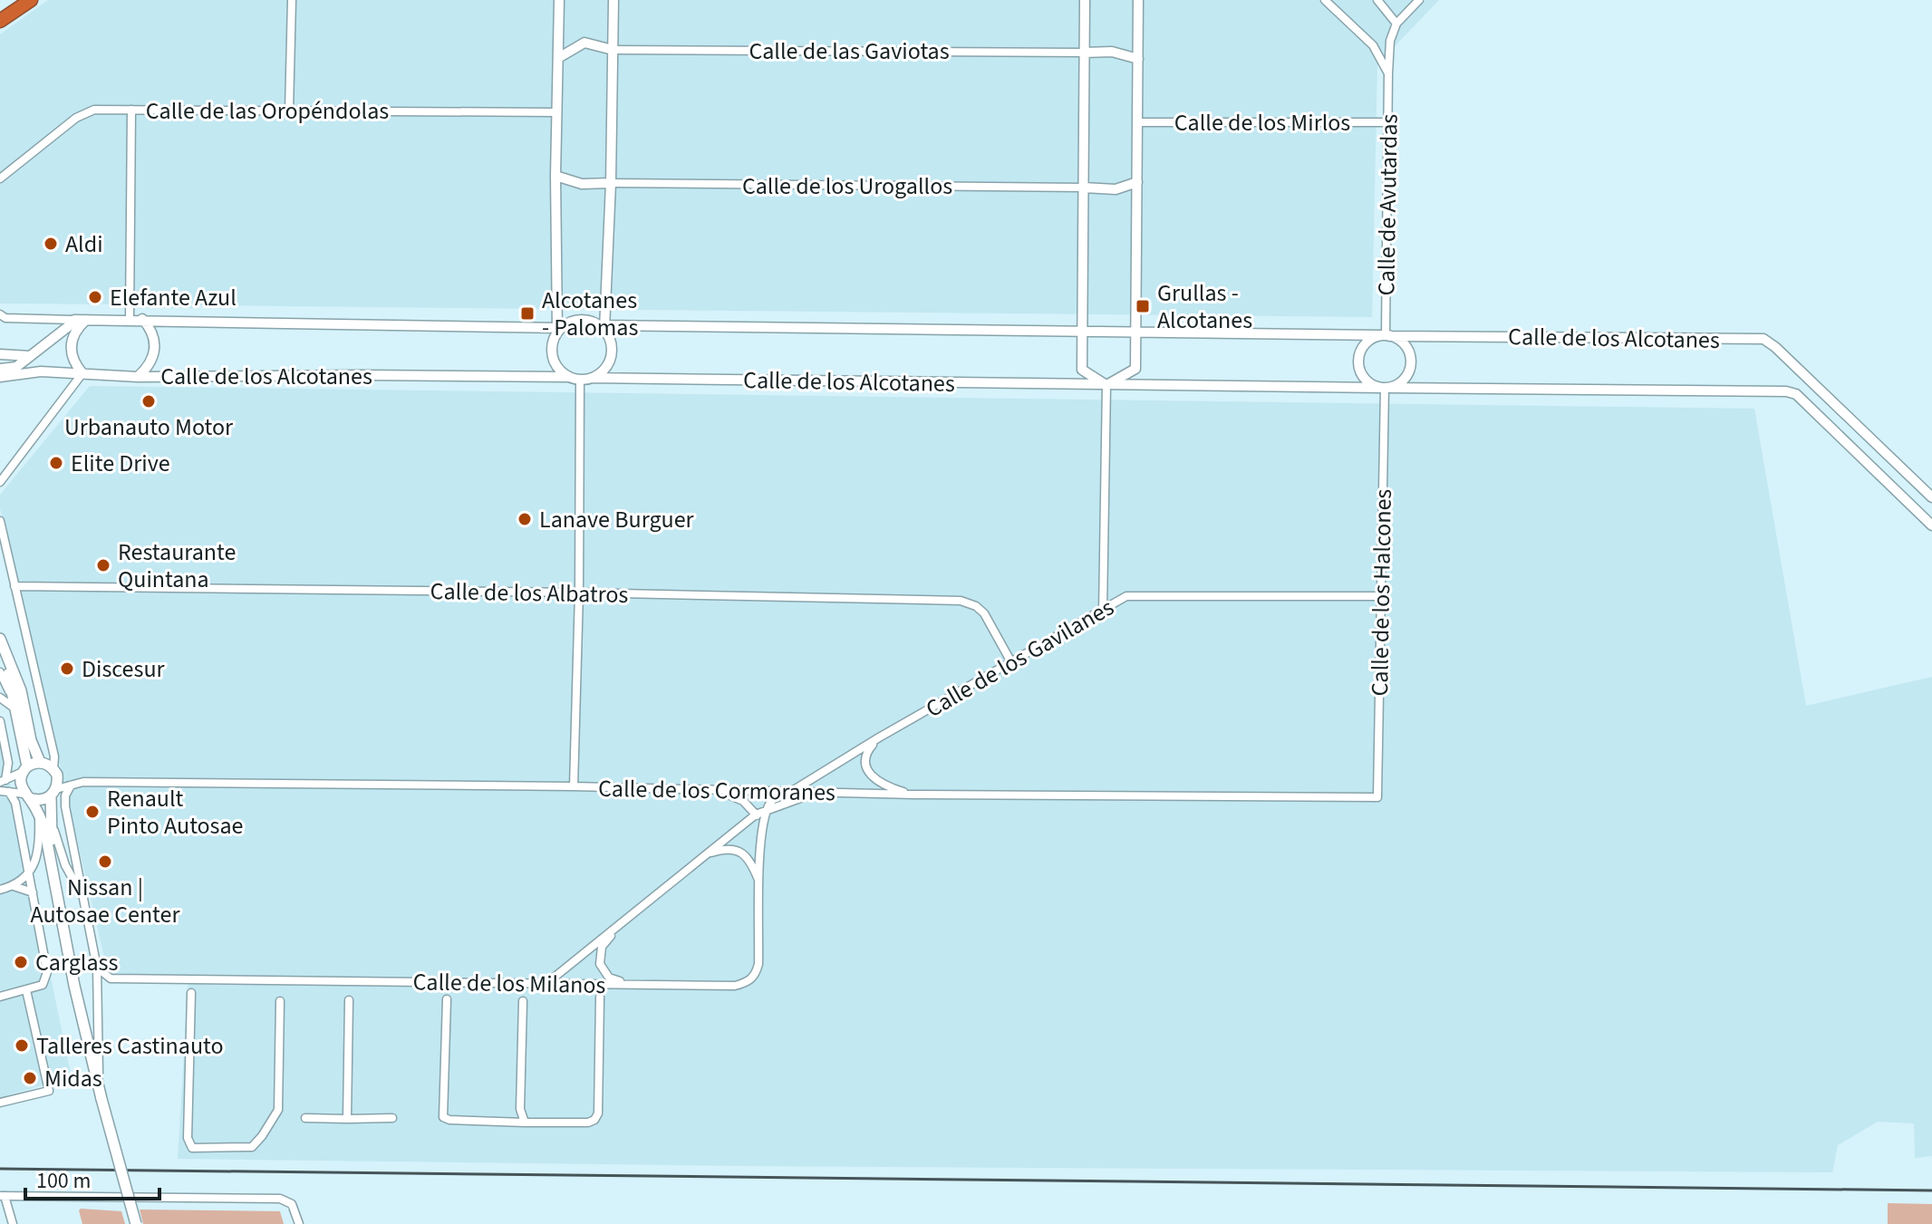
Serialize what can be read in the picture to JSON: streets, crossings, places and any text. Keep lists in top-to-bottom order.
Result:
{
  "streets": {
    "street": [
      "Calle de las Gaviotas",
      "Calle de las Oropéndolas",
      "Calle de los Mirlos",
      "Calle de los Urogallos",
      "Calle de Avutardas",
      "Calle de los Alcotanes",
      "Calle de los Albatros",
      "Calle de los Halcones",
      "Calle de los Gavilanes",
      "Calle de los Cormoranes",
      "Calle de los Milanos"
    ]
  },
  "crossings": [
    ["Calle de los Mirlos", "Calle de Avutardas"],
    ["Calle de Avutardas", "Calle de los Alcotanes"],
    ["Calle de Avutardas", "Calle de los Halcones"],
    ["Calle de los Alcotanes", "Calle de los Halcones"],
    ["Calle de los Albatros", "Calle de los Gavilanes"],
    ["Calle de los Halcones", "Calle de los Gavilanes"],
    ["Calle de los Halcones", "Calle de los Cormoranes"],
    ["Calle de los Gavilanes", "Calle de los Cormoranes"],
    ["Calle de los Gavilanes", "Calle de los Milanos"]
  ],
  "places": {
    "other": [
      "Aldi",
      "Elefante Azul",
      "Urbanauto Motor",
      "Elite Drive",
      "Lanave Burguer",
      "Restaurante Quintana",
      "Discesur",
      "Renault Pinto Autosae",
      "Nissan | Autosae Center",
      "Carglass",
      "Talleres Castinauto",
      "Midas"
    ],
    "transit": ["Grullas - Alcotanes", "Alcotanes - Palomas"]
  },
  "scale_bar": "100 m"
}
